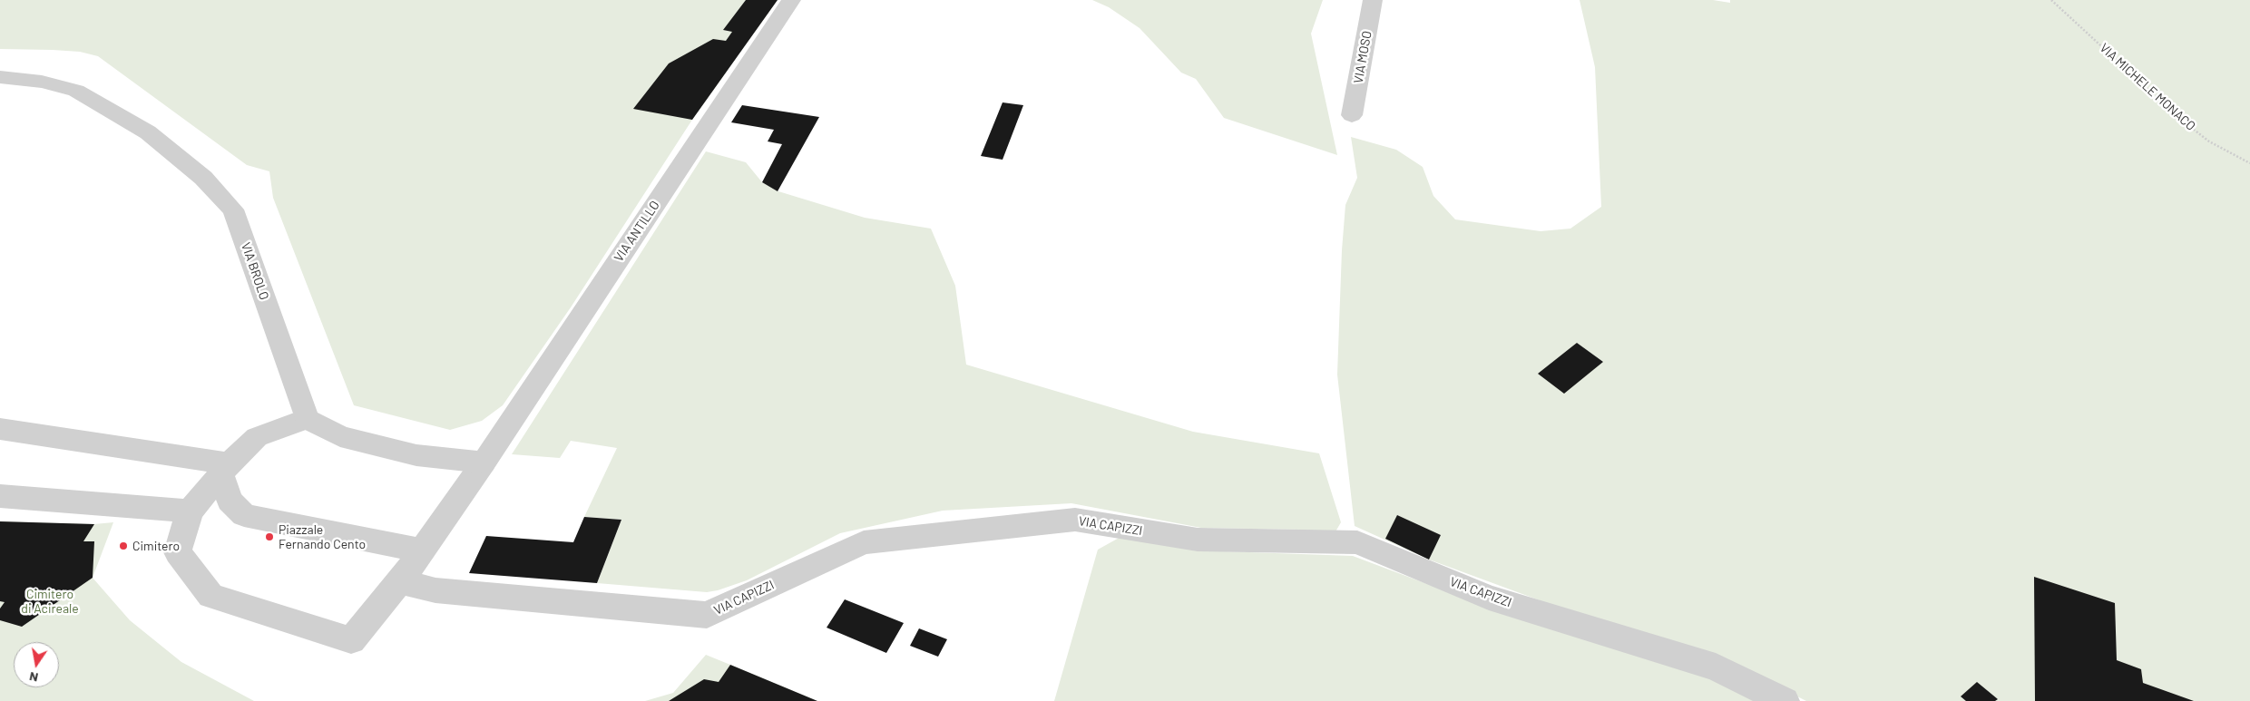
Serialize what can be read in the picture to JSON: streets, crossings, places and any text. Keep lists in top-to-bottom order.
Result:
{
  "streets": {
    "street": [
      "VIA MOSO",
      "VIA ANTILLO",
      "VIA BROLO",
      "VIA CAPIZZI"
    ],
    "path": ["VIA MICHELE MONACO"]
  },
  "crossings": [
    ["VIA ANTILLO", "VIA CAPIZZI"]
  ],
  "parks": ["Cimitero di Acireale"],
  "places": ["Piazzale Fernando Cento", "Cimitero"],
  "north": "bottom"
}
